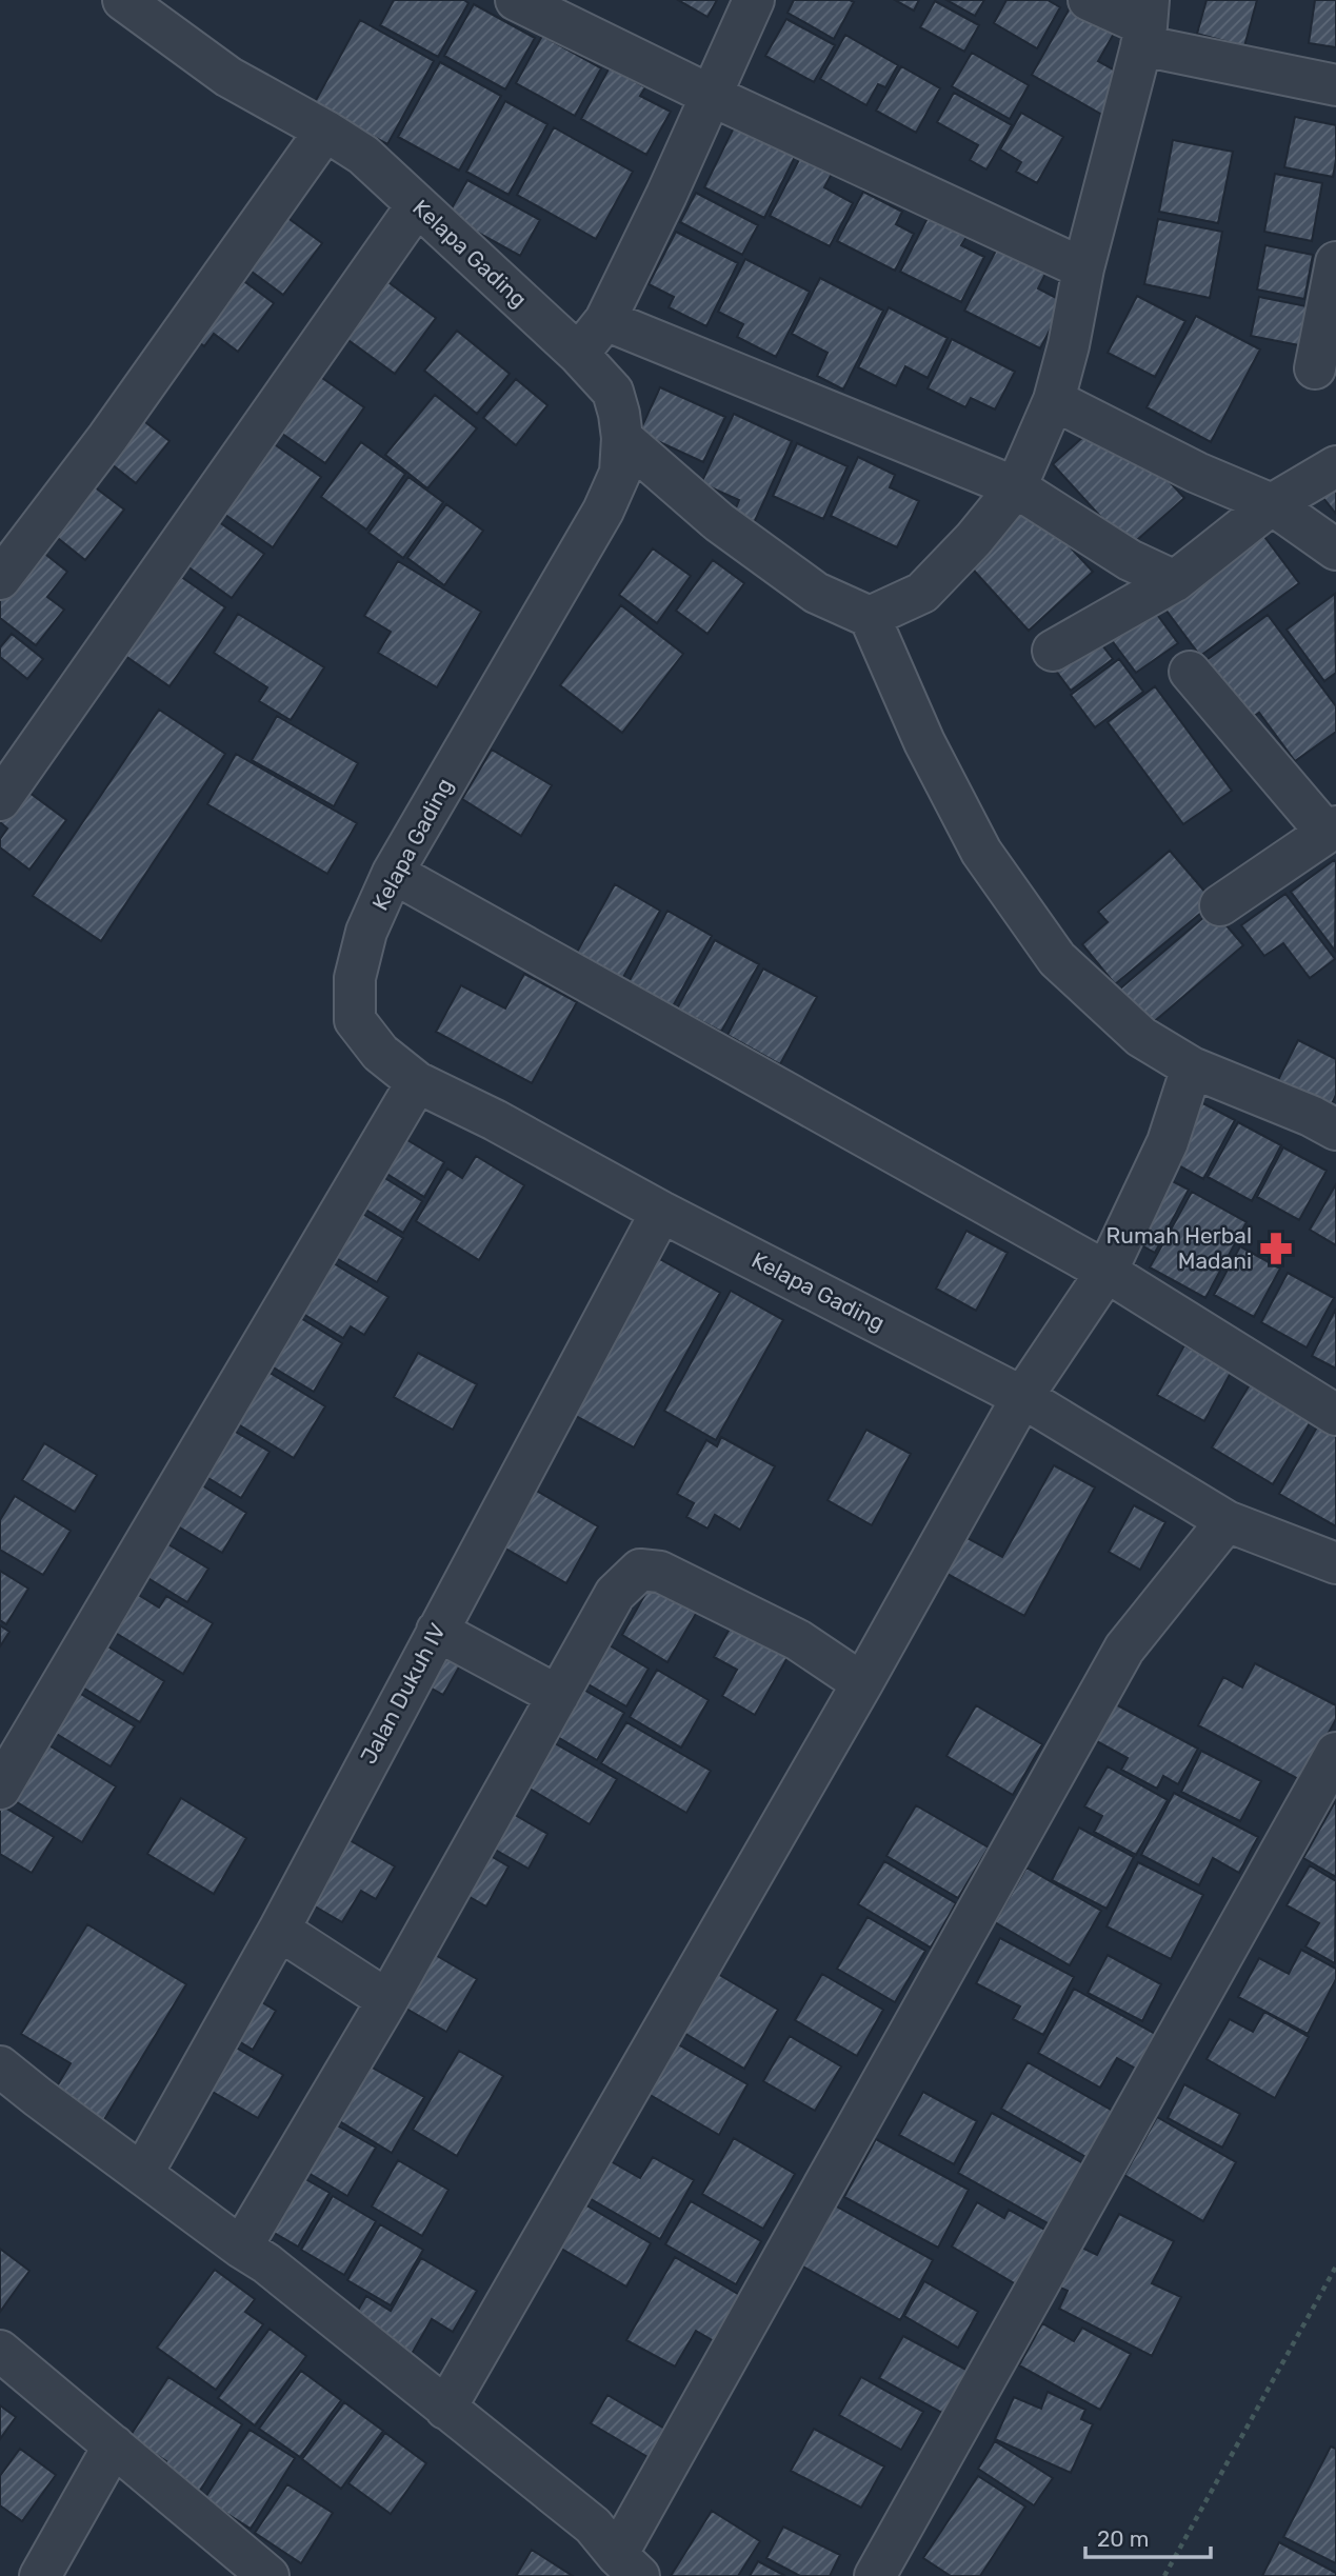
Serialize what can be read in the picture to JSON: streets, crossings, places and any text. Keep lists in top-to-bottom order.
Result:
{
  "streets": {
    "street": ["Kelapa Gading", "Jalan Dukuh IV"]
  },
  "crossings": [
    ["Kelapa Gading", "Jalan Dukuh IV"]
  ],
  "places": {
    "pharmacy": ["Rumah Herbal Madani"]
  },
  "scale_bar": "20 m"
}
